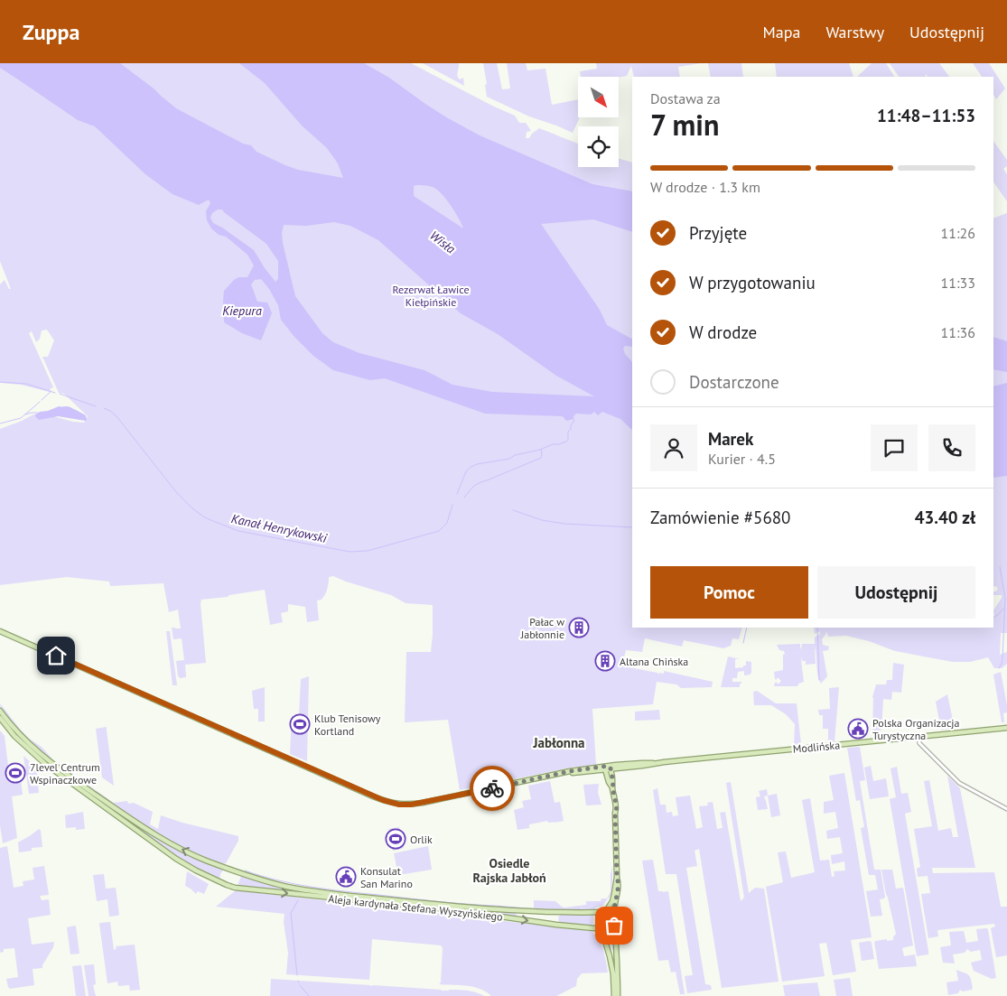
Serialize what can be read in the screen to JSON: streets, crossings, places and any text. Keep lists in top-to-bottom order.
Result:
{
  "streets": {
    "main road": ["Modlińska", "Aleja kardynała Stefana Wyszyńskiego"]
  },
  "districts": ["Jabłonna", "Osiedle Rajska Jabłoń"],
  "water": ["Wisła", "Kiepura", "Kanał Henrykowski"],
  "parks": ["Rezerwat Ławice Kiełpińskie"],
  "places": {
    "building": ["Pałac w Jabłonnie", "Altana Chińska"],
    "sports": ["Klub Tenisowy Kortland", "7level Centrum Wspinaczkowe", "Orlik"],
    "public building": ["Polska Organizacja Turystyczna", "Konsulat San Marino"]
  },
  "north": "bottom right",
  "page": {
    "header": "Zuppa",
    "nav": ["Mapa", "Warstwy", "Udostępnij"],
    "heading": ["7 min", "Dostawa za", "11:48–11:53"],
    "panel": [
      "Marek",
      "Kurier · 4.5",
      "Zamówienie #5680",
      "43.40 zł"
    ],
    "bar": "W drodze · 1.3 km",
    "list": [
      ["Przyjęte", "11:26"],
      ["W przygotowaniu", "11:33"],
      ["W drodze", "11:36"],
      "Dostarczone"
    ],
    "buttons": ["Pomoc", "Udostępnij"]
  }
}
